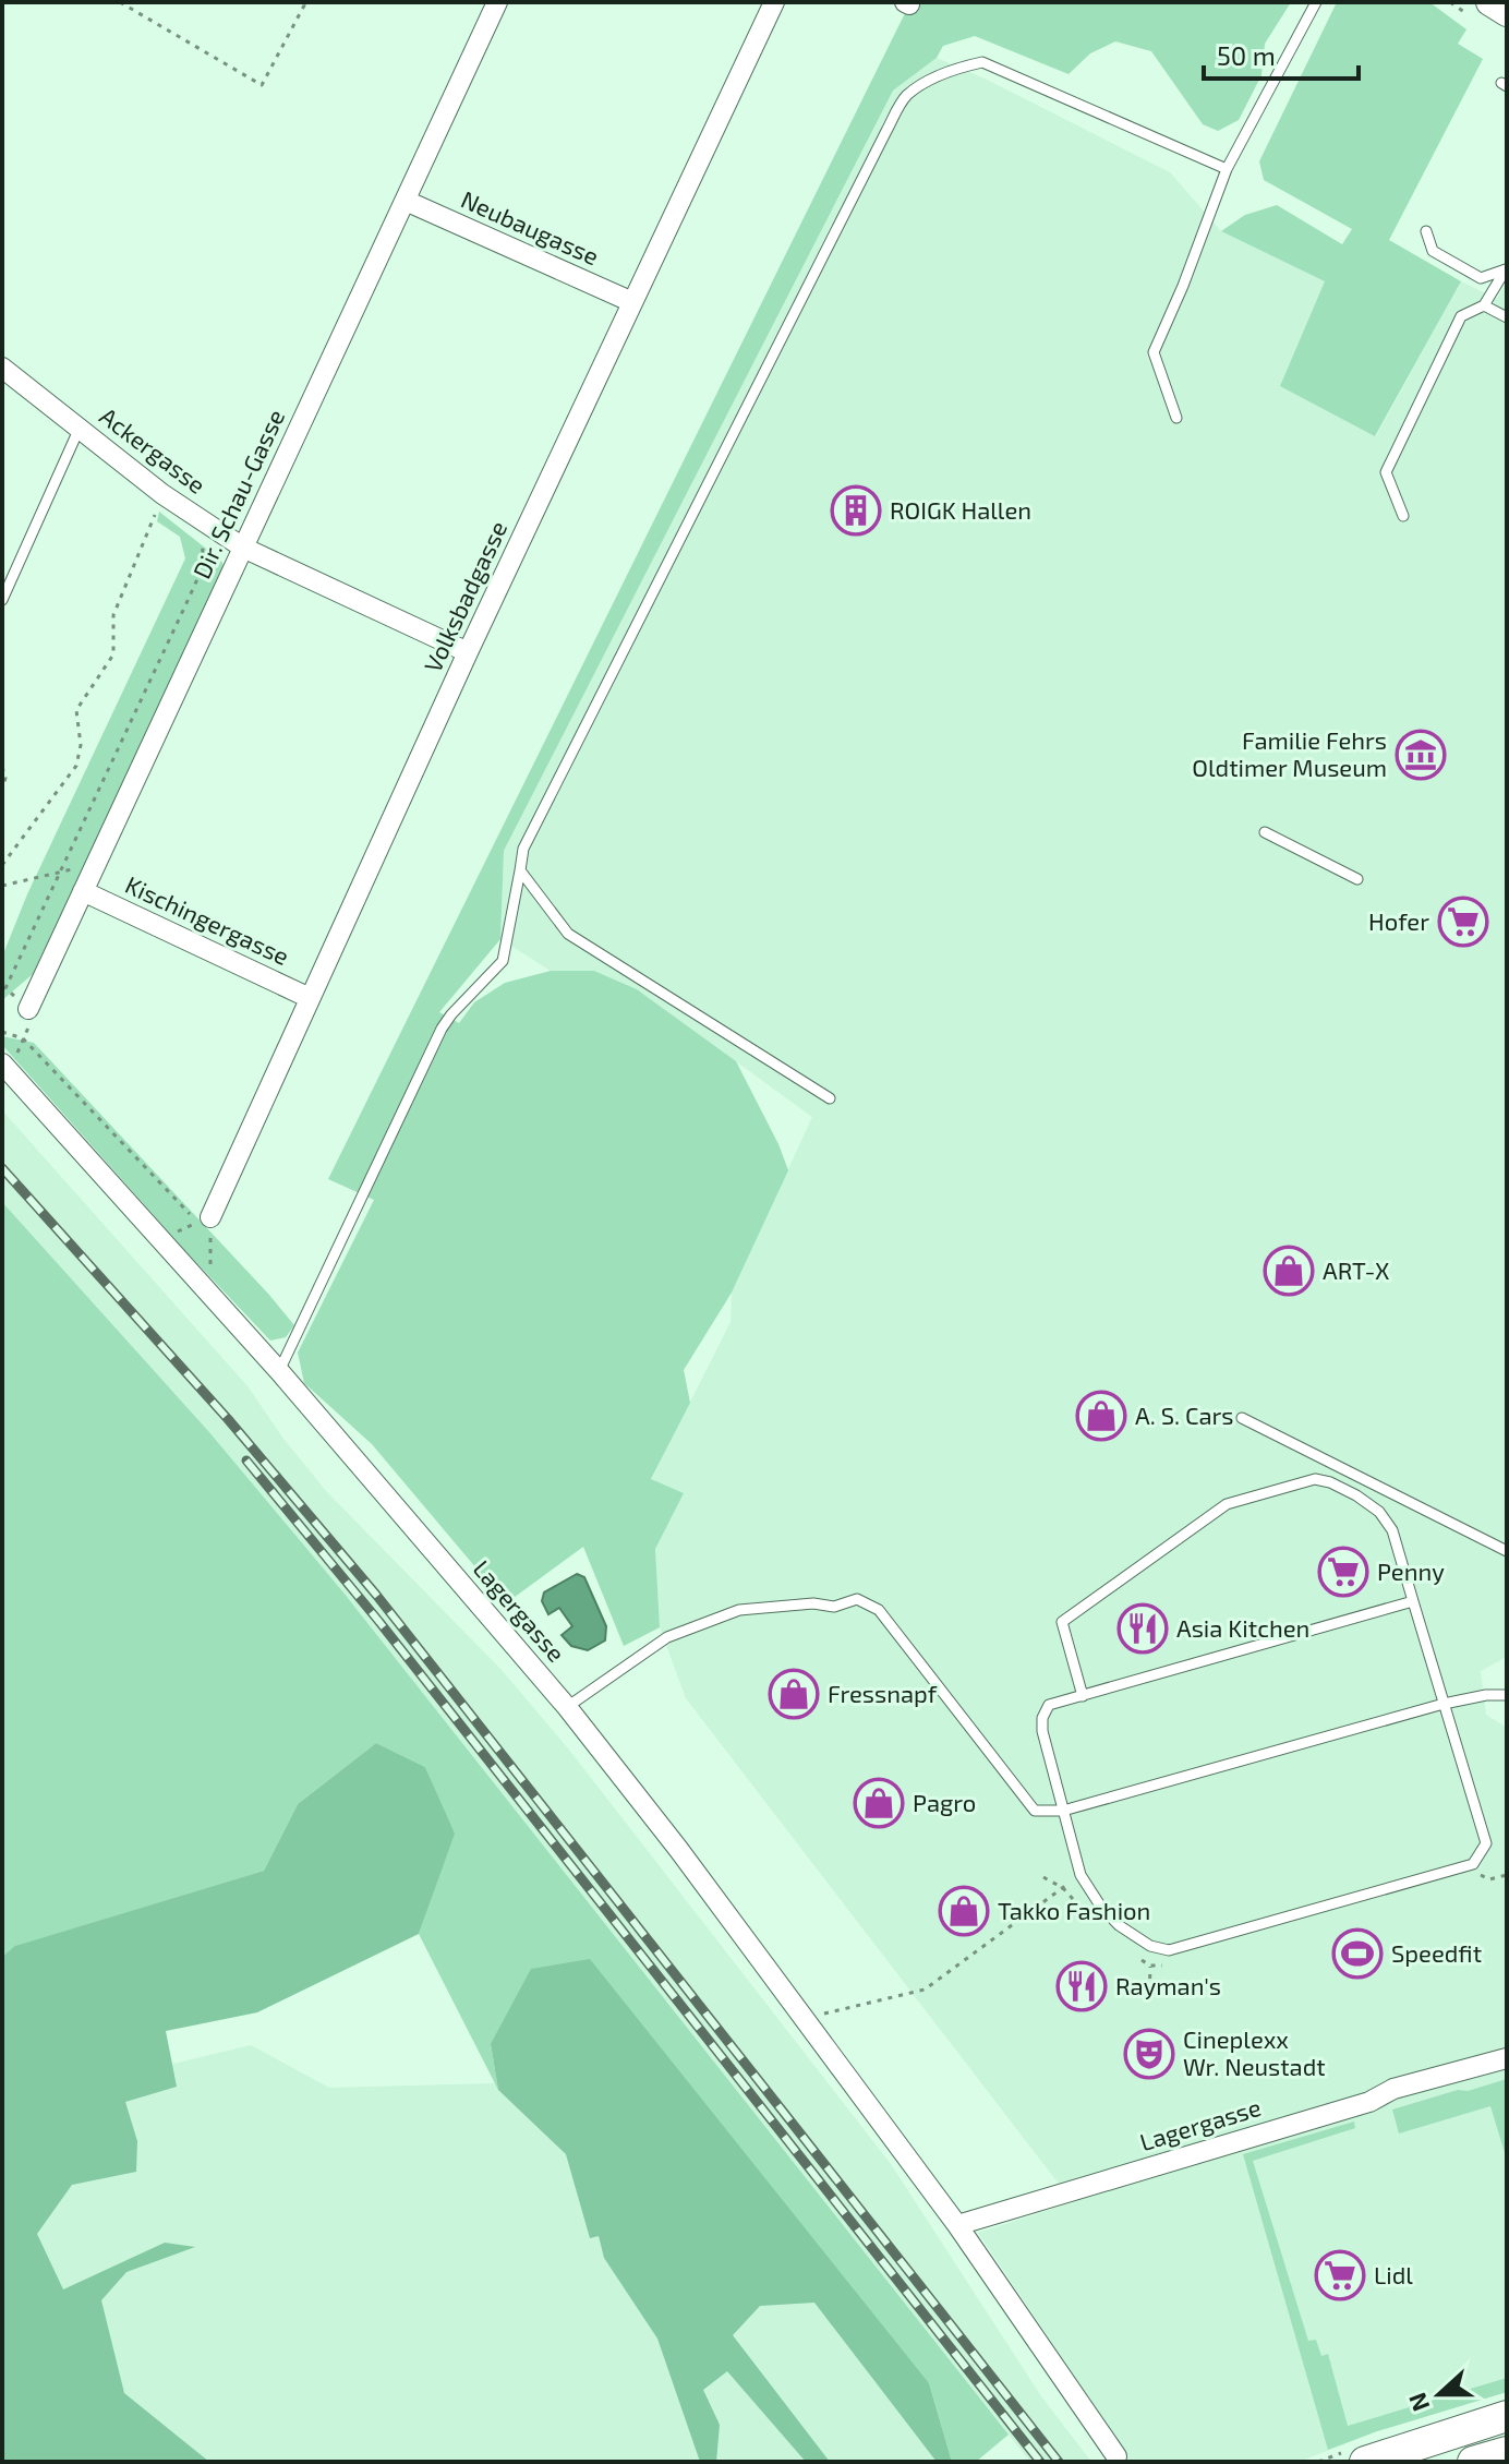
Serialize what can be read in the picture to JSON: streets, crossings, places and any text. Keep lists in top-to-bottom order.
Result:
{
  "streets": {
    "street": [
      "Neubaugasse",
      "Ackergasse",
      "Dir. Schau-Gasse",
      "Volksbadgasse",
      "Kischingergasse",
      "Lagergasse"
    ]
  },
  "crossings": [
    ["Neubaugasse", "Dir. Schau-Gasse"],
    ["Neubaugasse", "Volksbadgasse"],
    ["Ackergasse", "Dir. Schau-Gasse"],
    ["Ackergasse", "Volksbadgasse"],
    ["Dir. Schau-Gasse", "Kischingergasse"],
    ["Volksbadgasse", "Kischingergasse"]
  ],
  "places": {
    "building": ["ROIGK Hallen"],
    "museum": ["Familie Fehrs Oldtimer Museum"],
    "supermarket": ["Hofer", "Penny", "Lidl"],
    "shop": [
      "ART-X",
      "A. S. Cars",
      "Fressnapf",
      "Pagro",
      "Takko Fashion"
    ],
    "restaurant": ["Asia Kitchen", "Rayman's"],
    "sports": ["Speedfit"],
    "theatre": ["Cineplexx Wr. Neustadt"]
  },
  "scale_bar": "50 m",
  "north": "left"
}
